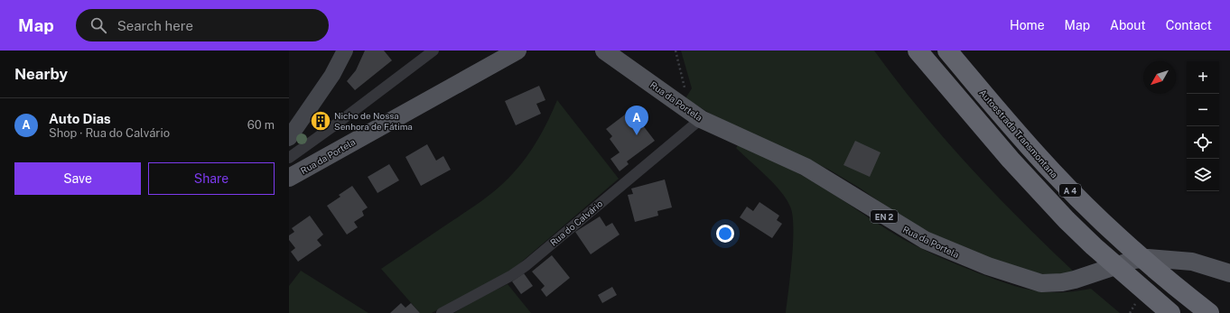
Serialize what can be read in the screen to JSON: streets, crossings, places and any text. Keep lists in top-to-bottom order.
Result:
{
  "streets": {
    "highway": ["Autoestrada Transmontana", "A 4"],
    "main road": ["Rua da Portela", "EN 2"],
    "street": ["Rua do Calvário"]
  },
  "crossings": [
    ["Rua da Portela", "Rua do Calvário"]
  ],
  "places": {
    "building": ["Nicho de Nossa Senhora de Fátima"]
  },
  "north": "bottom left",
  "page": {
    "header": "Map",
    "search": "Search here",
    "nav": [
      "Home",
      "Map",
      "About",
      "Contact"
    ],
    "heading": "Nearby",
    "map_buttons": ["+", "−"],
    "list": [
      {
        "mark": "A",
        "name": "Auto Dias",
        "note": "Shop · Rua do Calvário",
        "value": "60 m"
      }
    ],
    "pins": "A",
    "buttons": ["Save", "Share"]
  }
}
